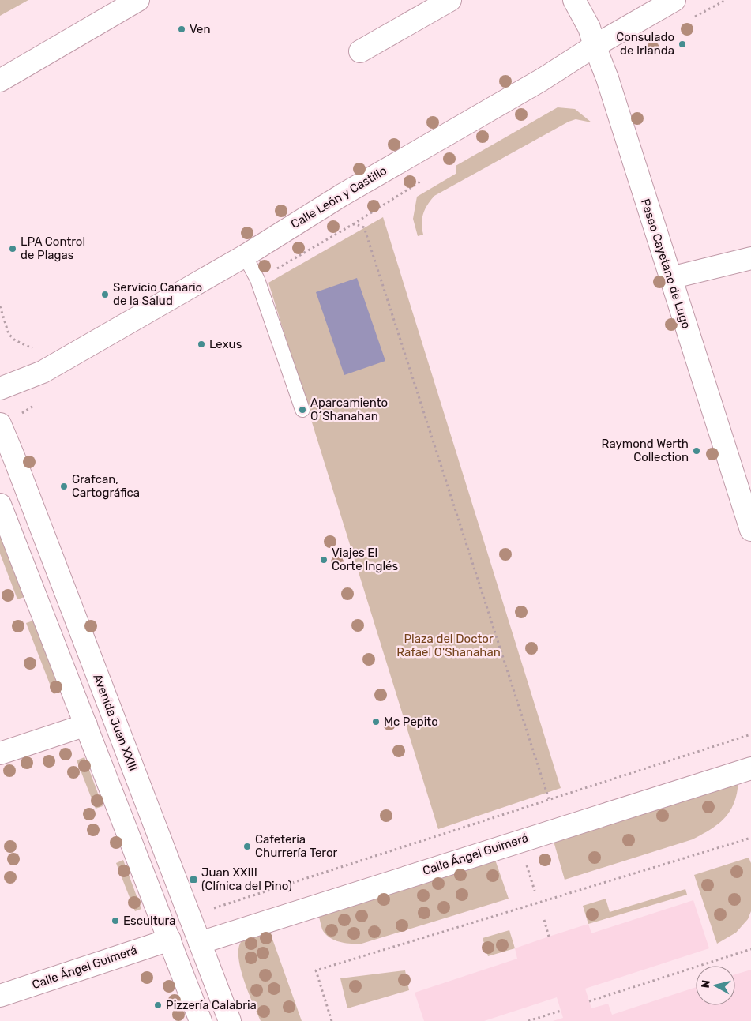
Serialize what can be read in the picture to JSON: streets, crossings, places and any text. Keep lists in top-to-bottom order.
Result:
{
  "streets": {
    "street": [
      "Calle León y Castillo",
      "Paseo Cayetano de Lugo",
      "Avenida Juan XXIII",
      "Calle Ángel Guimerá"
    ]
  },
  "crossings": [
    ["Calle León y Castillo", "Paseo Cayetano de Lugo"],
    ["Avenida Juan XXIII", "Calle Ángel Guimerá"]
  ],
  "parks": ["Plaza del Doctor Rafael O'Shanahan"],
  "places": {
    "other": [
      "Ven",
      "Consulado de Irlanda",
      "LPA Control de Plagas",
      "Servicio Canario de la Salud",
      "Lexus",
      "Aparcamiento O´Shanahan",
      "Raymond Werth Collection",
      "Grafcan, Cartográfica",
      "Viajes El Corte Inglés",
      "Mc Pepito",
      "Cafetería Churrería Teror",
      "Escultura",
      "Pizzería Calabria"
    ],
    "transit": ["Juan XXIII (Clínica del Pino)"]
  },
  "north": "left"
}
